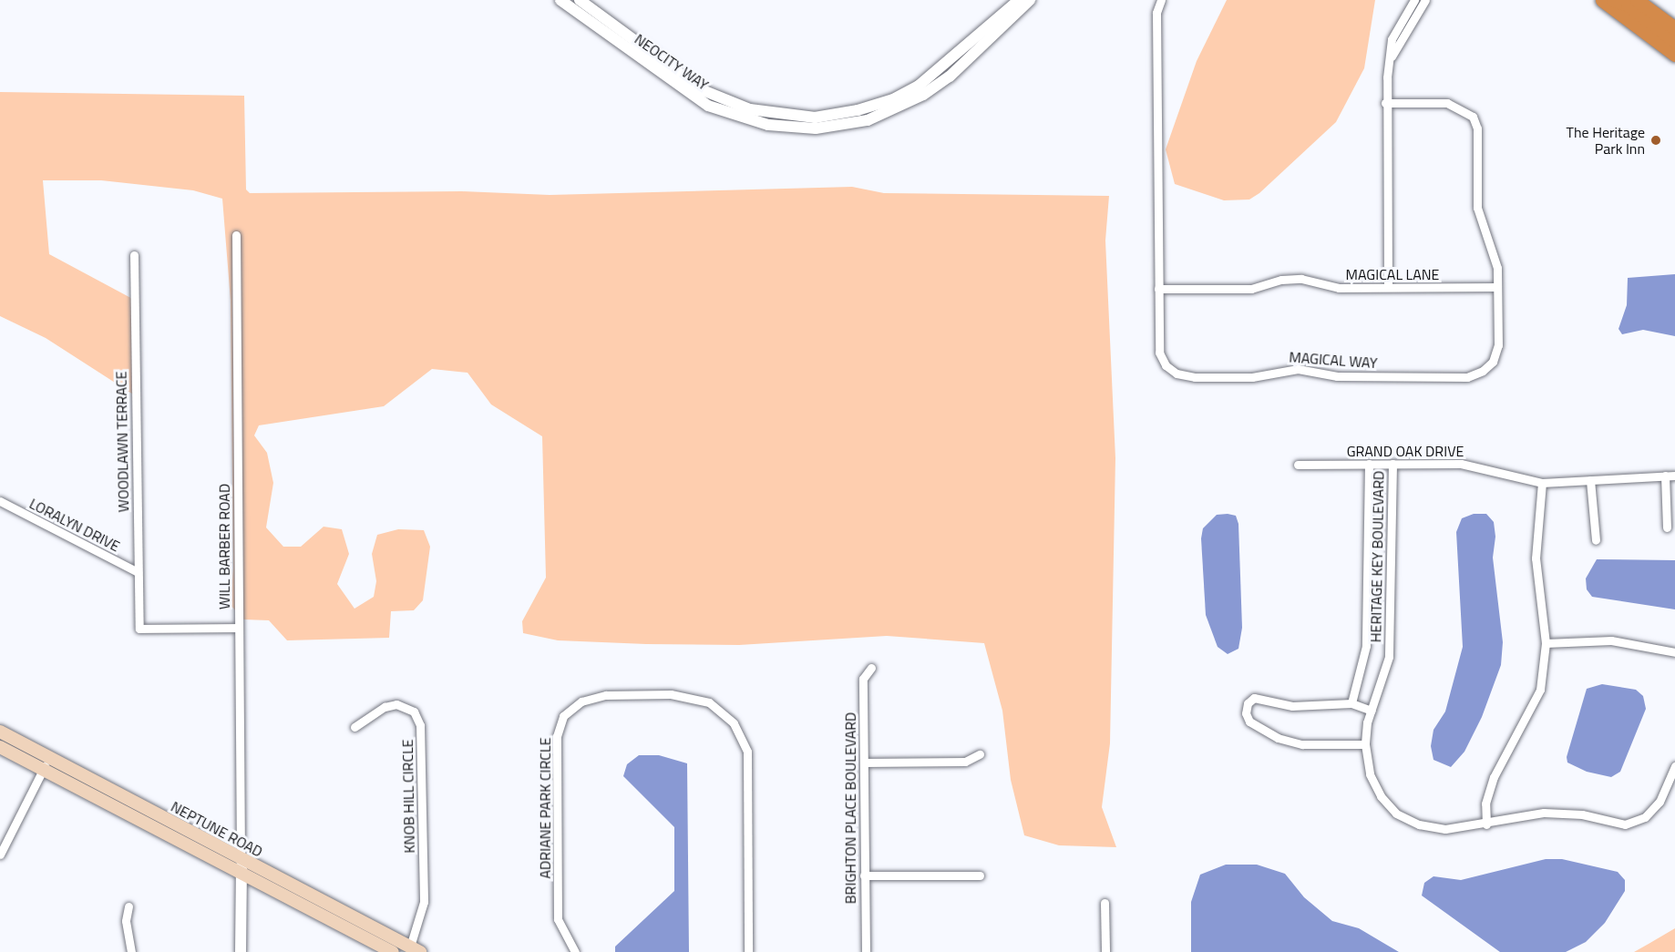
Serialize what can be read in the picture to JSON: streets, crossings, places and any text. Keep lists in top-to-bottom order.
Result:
{
  "streets": {
    "main road": ["NEPTUNE ROAD"],
    "street": [
      "NEOCITY WAY",
      "MAGICAL LANE",
      "MAGICAL WAY",
      "WOODLAWN TERRACE",
      "GRAND OAK DRIVE",
      "LORALYN DRIVE",
      "WILL BARBER ROAD",
      "HERITAGE KEY BOULEVARD",
      "KNOB HILL CIRCLE",
      "ADRIANE PARK CIRCLE",
      "BRIGHTON PLACE BOULEVARD"
    ]
  },
  "crossings": [
    ["MAGICAL LANE", "MAGICAL WAY"],
    ["WOODLAWN TERRACE", "LORALYN DRIVE"],
    ["WOODLAWN TERRACE", "WILL BARBER ROAD"],
    ["GRAND OAK DRIVE", "HERITAGE KEY BOULEVARD"],
    ["WILL BARBER ROAD", "NEPTUNE ROAD"],
    ["KNOB HILL CIRCLE", "NEPTUNE ROAD"]
  ],
  "places": ["The Heritage Park Inn"]
}
